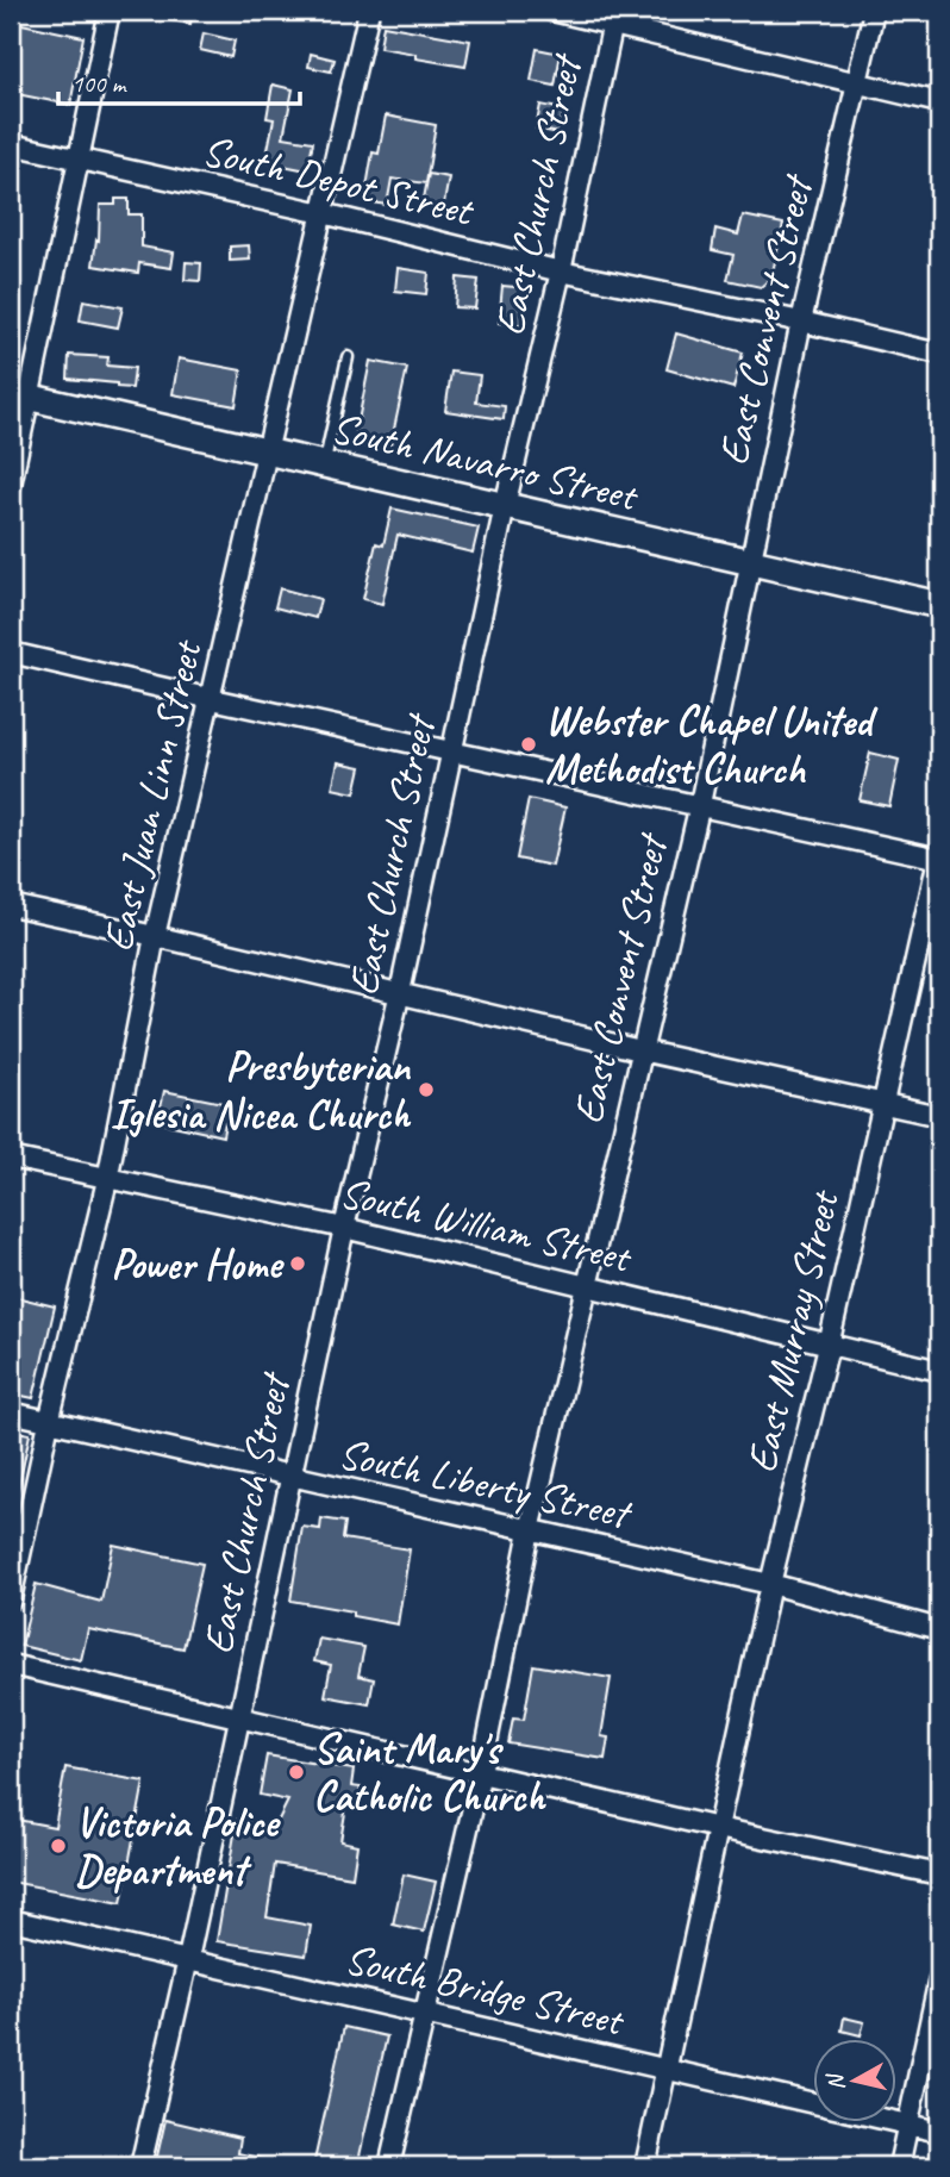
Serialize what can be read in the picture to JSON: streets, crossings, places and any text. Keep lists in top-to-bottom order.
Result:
{
  "streets": {
    "street": [
      "South Depot Street",
      "East Church Street",
      "East Convent Street",
      "South Navarro Street",
      "East Juan Linn Street",
      "South William Street",
      "East Murray Street",
      "South Liberty Street",
      "South Bridge Street"
    ]
  },
  "crossings": [
    ["South Depot Street", "East Church Street"],
    ["South Depot Street", "East Convent Street"],
    ["South Depot Street", "East Juan Linn Street"],
    ["East Church Street", "South Navarro Street"],
    ["East Church Street", "South William Street"],
    ["East Church Street", "South Liberty Street"],
    ["East Church Street", "South Bridge Street"],
    ["East Convent Street", "South Navarro Street"],
    ["East Convent Street", "South William Street"],
    ["East Convent Street", "South Liberty Street"],
    ["East Convent Street", "South Bridge Street"],
    ["South Navarro Street", "East Juan Linn Street"],
    ["East Juan Linn Street", "South William Street"],
    ["East Juan Linn Street", "South Liberty Street"],
    ["South William Street", "East Murray Street"],
    ["East Murray Street", "South Liberty Street"],
    ["East Murray Street", "South Bridge Street"]
  ],
  "places": [
    "Webster Chapel United Methodist Church",
    "Presbyterian Iglesia Nicea Church",
    "Power Home",
    "Saint Mary's Catholic Church",
    "Victoria Police Department"
  ],
  "scale_bar": "100 m",
  "north": "left"
}
